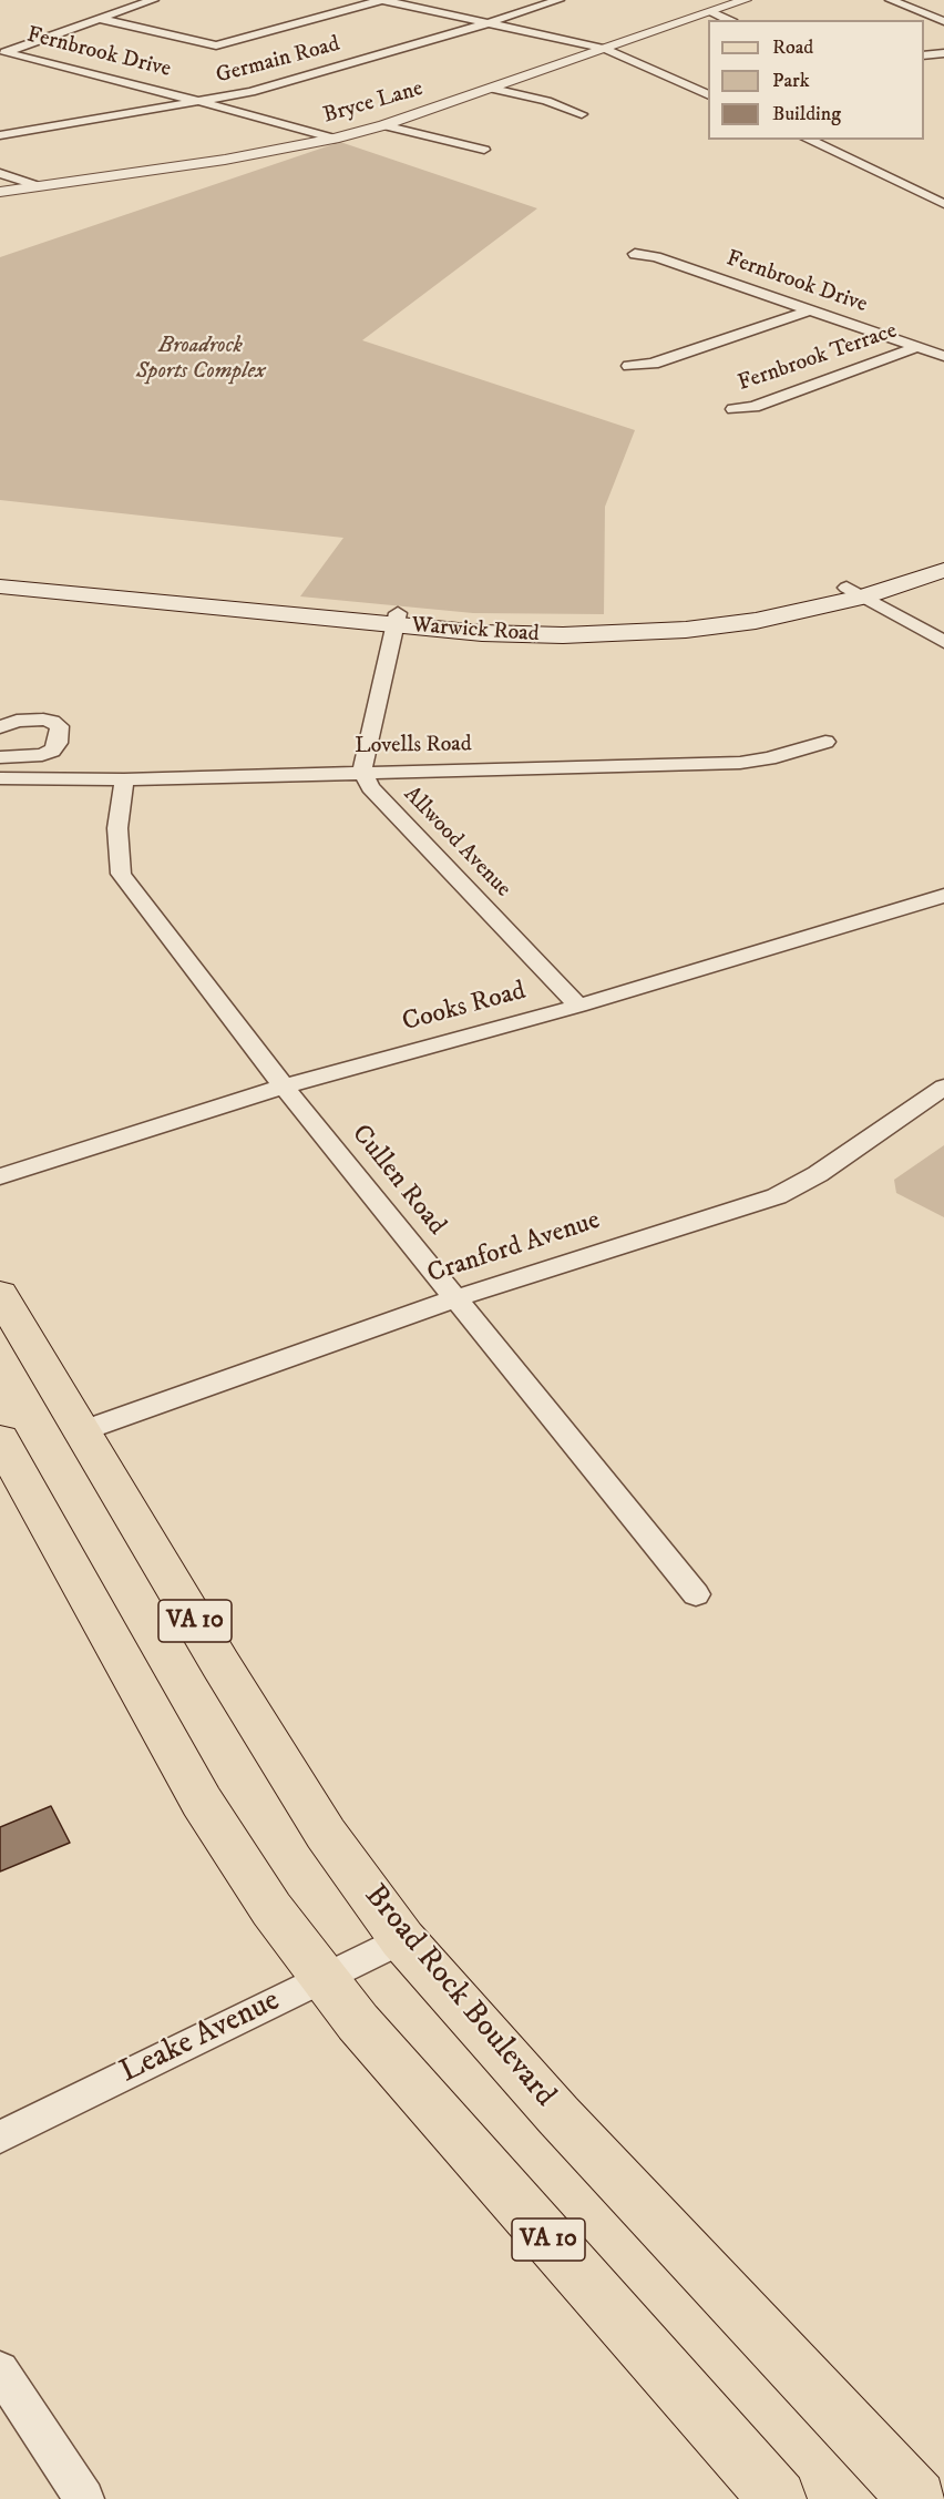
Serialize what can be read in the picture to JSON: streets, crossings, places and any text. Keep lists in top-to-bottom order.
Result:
{
  "streets": {
    "main road": ["Warwick Road", "VA 10", "Broad Rock Boulevard"],
    "street": [
      "Fernbrook Drive",
      "Germain Road",
      "Bryce Lane",
      "Fernbrook Terrace",
      "Lovells Road",
      "Allwood Avenue",
      "Cooks Road",
      "Cullen Road",
      "Cranford Avenue",
      "Leake Avenue"
    ]
  },
  "crossings": [
    ["Fernbrook Drive", "Germain Road"],
    ["Fernbrook Drive", "Bryce Lane"],
    ["Fernbrook Drive", "Fernbrook Terrace"],
    ["Lovells Road", "Allwood Avenue"],
    ["Lovells Road", "Cullen Road"],
    ["Allwood Avenue", "Cooks Road"],
    ["Cooks Road", "Cullen Road"],
    ["Cullen Road", "Cranford Avenue"],
    ["Cranford Avenue", "Broad Rock Boulevard"],
    ["VA 10", "Leake Avenue"],
    ["Broad Rock Boulevard", "Leake Avenue"]
  ],
  "parks": ["Broadrock Sports Complex"],
  "legend": ["Road", "Park", "Building"]
}
